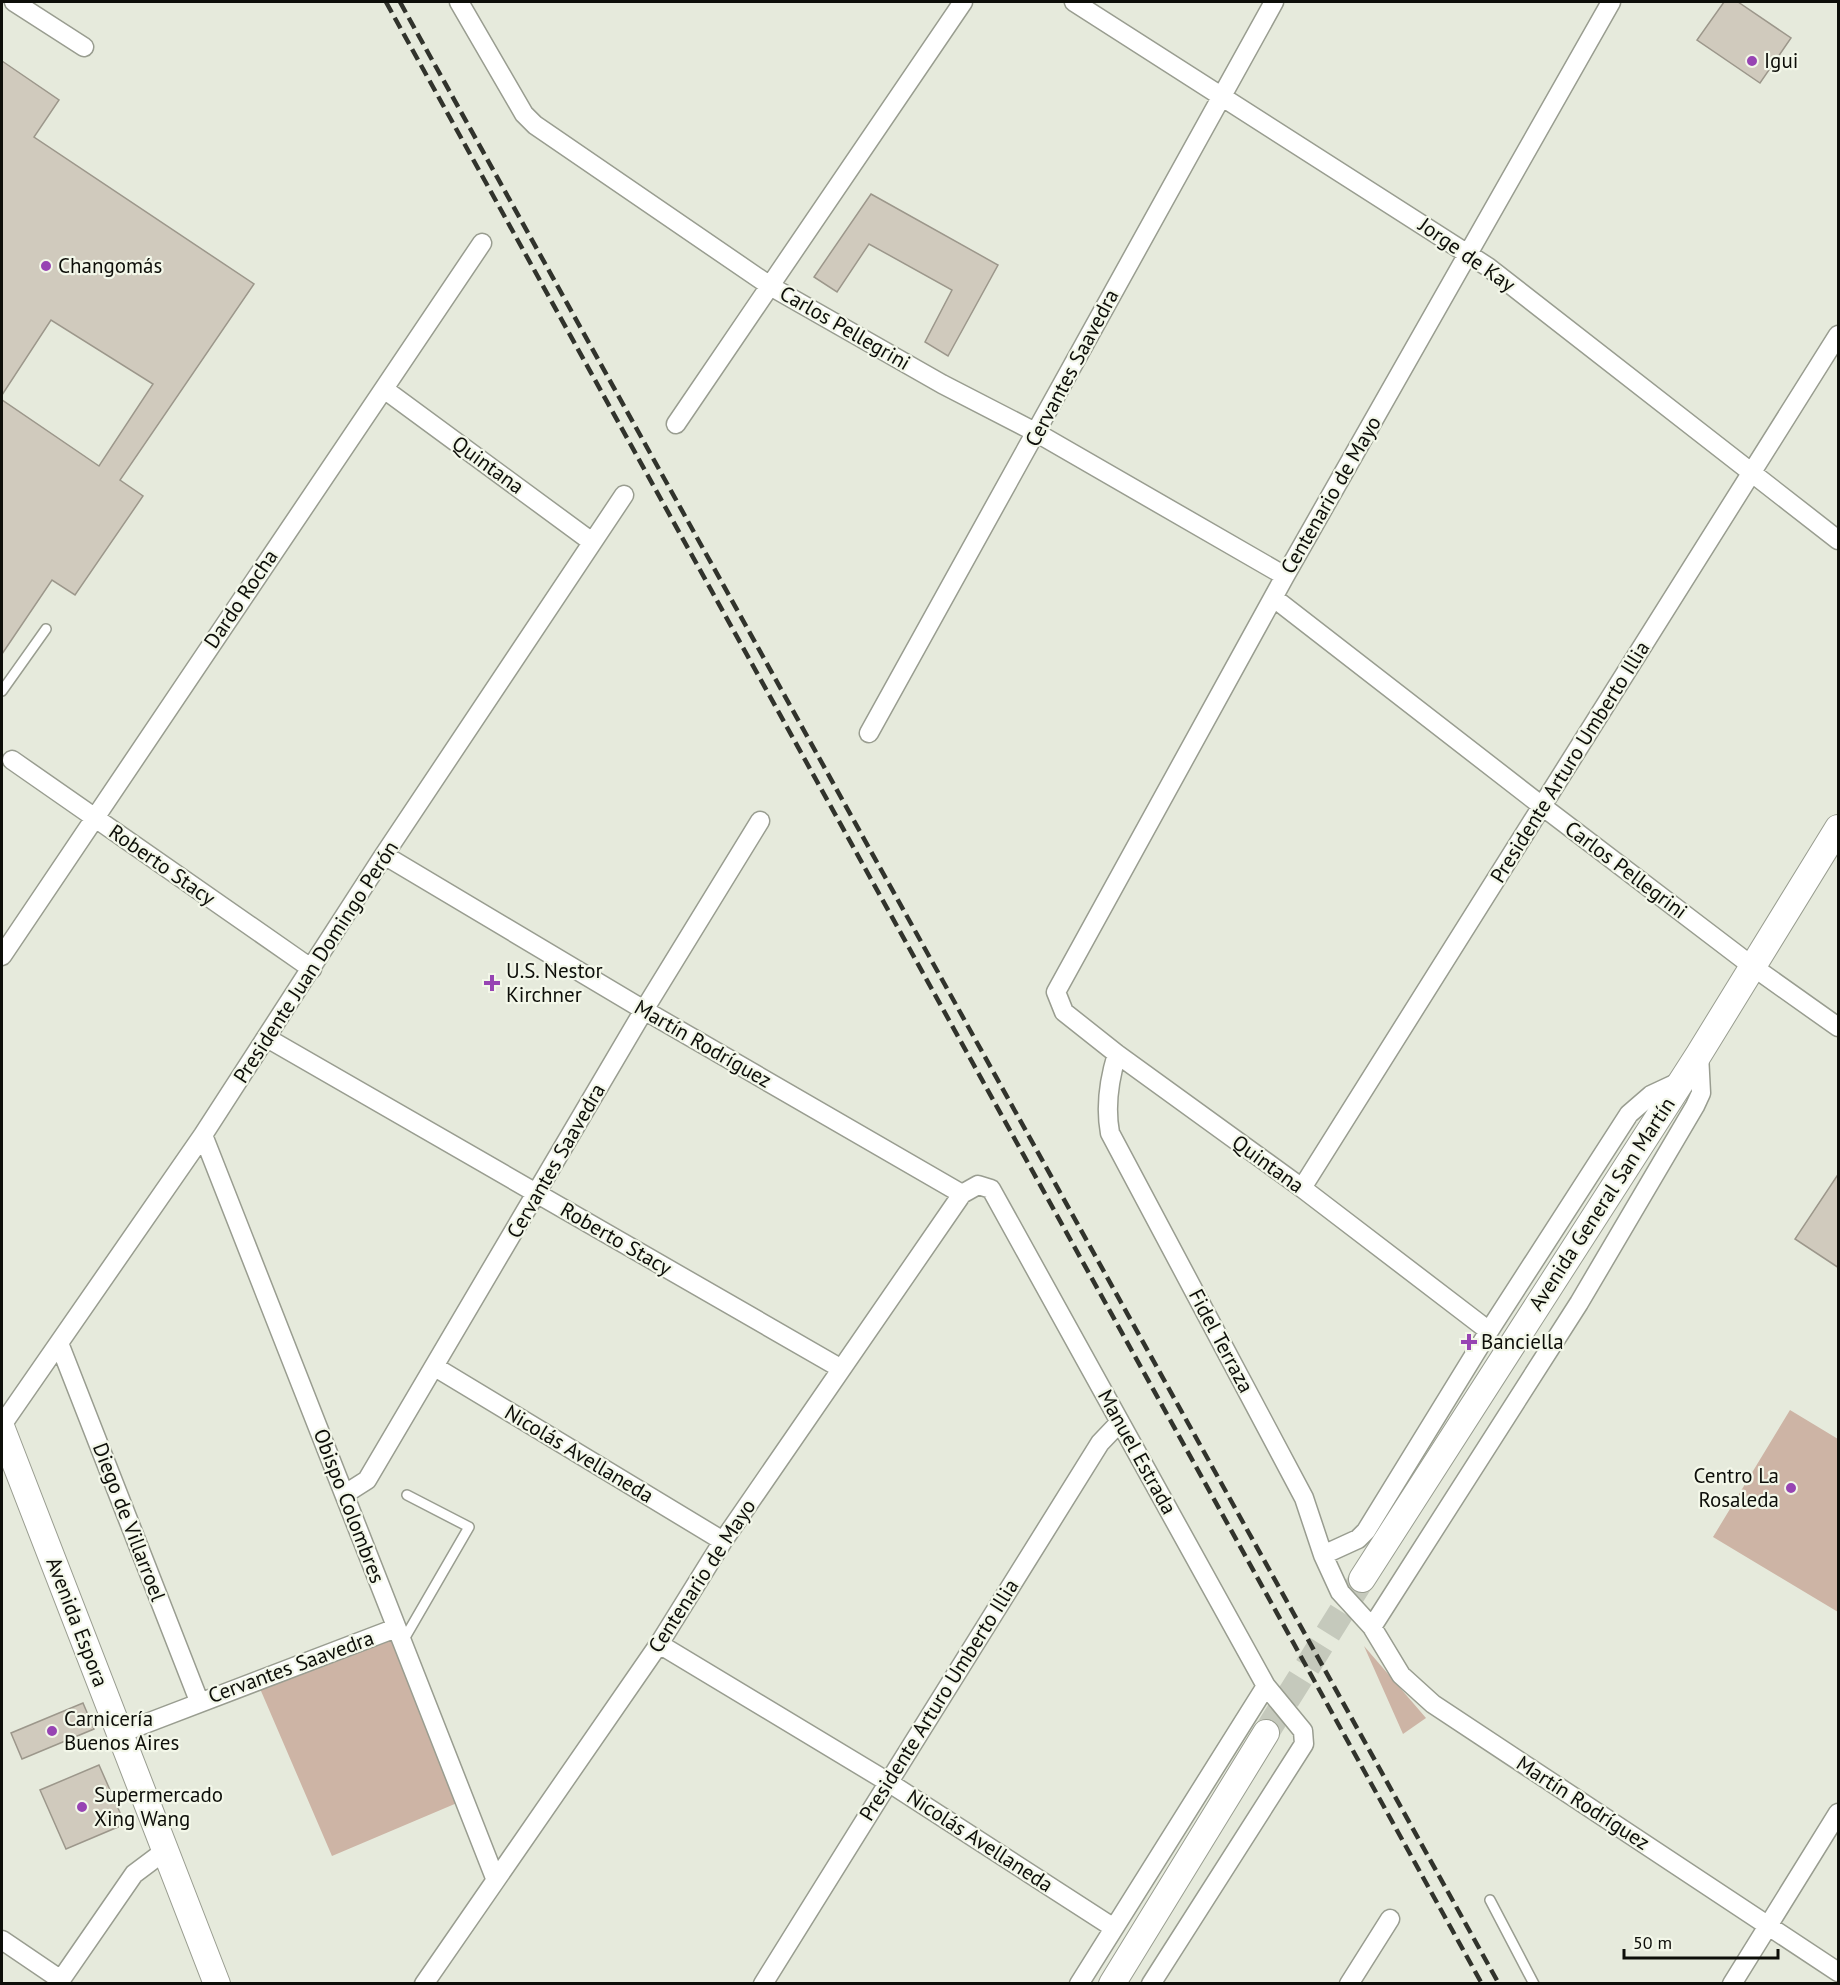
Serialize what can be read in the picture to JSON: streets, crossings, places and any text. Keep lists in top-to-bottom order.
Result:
{
  "streets": {
    "main road": ["Avenida General San Martín", "Avenida Espora"],
    "street": [
      "Jorge de Kay",
      "Carlos Pellegrini",
      "Cervantes Saavedra",
      "Quintana",
      "Centenario de Mayo",
      "Dardo Rocha",
      "Presidente Arturo Umberto Illia",
      "Roberto Stacy",
      "Presidente Juan Domingo Perón",
      "Martín Rodríguez",
      "Fidel Terraza",
      "Manuel Estrada",
      "Nicolás Avellaneda",
      "Obispo Colombres",
      "Diego de Villarroel"
    ]
  },
  "crossings": [
    ["Jorge de Kay", "Cervantes Saavedra"],
    ["Jorge de Kay", "Centenario de Mayo"],
    ["Jorge de Kay", "Presidente Arturo Umberto Illia"],
    ["Carlos Pellegrini", "Cervantes Saavedra"],
    ["Carlos Pellegrini", "Centenario de Mayo"],
    ["Carlos Pellegrini", "Presidente Arturo Umberto Illia"],
    ["Carlos Pellegrini", "Avenida General San Martín"],
    ["Cervantes Saavedra", "Roberto Stacy"],
    ["Cervantes Saavedra", "Martín Rodríguez"],
    ["Cervantes Saavedra", "Nicolás Avellaneda"],
    ["Cervantes Saavedra", "Obispo Colombres"],
    ["Cervantes Saavedra", "Diego de Villarroel"],
    ["Cervantes Saavedra", "Avenida Espora"],
    ["Quintana", "Centenario de Mayo"],
    ["Quintana", "Dardo Rocha"],
    ["Quintana", "Presidente Arturo Umberto Illia"],
    ["Quintana", "Presidente Juan Domingo Perón"],
    ["Quintana", "Fidel Terraza"],
    ["Centenario de Mayo", "Roberto Stacy"],
    ["Centenario de Mayo", "Martín Rodríguez"],
    ["Centenario de Mayo", "Manuel Estrada"],
    ["Centenario de Mayo", "Nicolás Avellaneda"],
    ["Centenario de Mayo", "Obispo Colombres"],
    ["Dardo Rocha", "Roberto Stacy"],
    ["Presidente Arturo Umberto Illia", "Manuel Estrada"],
    ["Presidente Arturo Umberto Illia", "Nicolás Avellaneda"],
    ["Roberto Stacy", "Presidente Juan Domingo Perón"],
    ["Presidente Juan Domingo Perón", "Martín Rodríguez"],
    ["Presidente Juan Domingo Perón", "Obispo Colombres"],
    ["Presidente Juan Domingo Perón", "Diego de Villarroel"],
    ["Presidente Juan Domingo Perón", "Avenida Espora"],
    ["Martín Rodríguez", "Fidel Terraza"],
    ["Martín Rodríguez", "Manuel Estrada"]
  ],
  "places": {
    "other": [
      "Igui",
      "Changomás",
      "Centro La Rosaleda",
      "Carnicería Buenos Aires",
      "Supermercado Xing Wang"
    ],
    "health": ["U.S. Nestor Kirchner", "Banciella"]
  },
  "scale_bar": "50 m"
}
